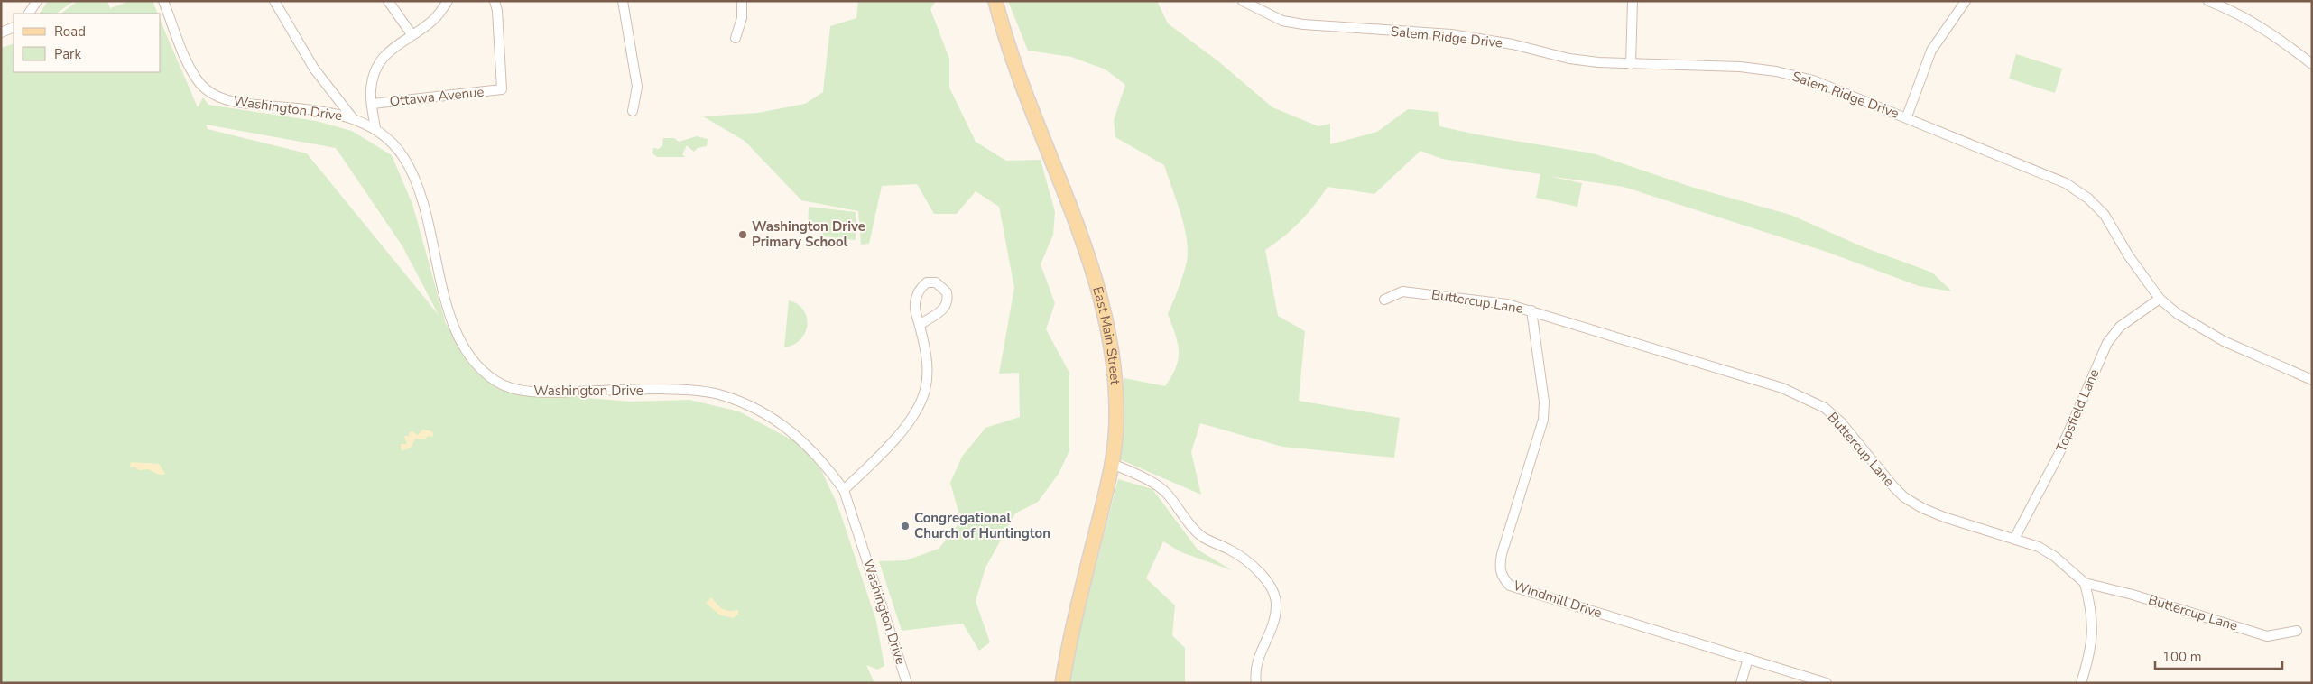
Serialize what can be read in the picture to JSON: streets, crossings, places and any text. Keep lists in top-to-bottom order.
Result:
{
  "streets": {
    "main road": ["East Main Street"],
    "street": [
      "Salem Ridge Drive",
      "Ottawa Avenue",
      "Washington Drive",
      "Buttercup Lane",
      "Topsfield Lane",
      "Windmill Drive"
    ]
  },
  "crossings": [
    ["Salem Ridge Drive", "Topsfield Lane"],
    ["Buttercup Lane", "Topsfield Lane"],
    ["Buttercup Lane", "Windmill Drive"]
  ],
  "places": ["Washington Drive Primary School", "Congregational Church of Huntington"],
  "legend": ["Road", "Park"],
  "scale_bar": "100 m"
}
